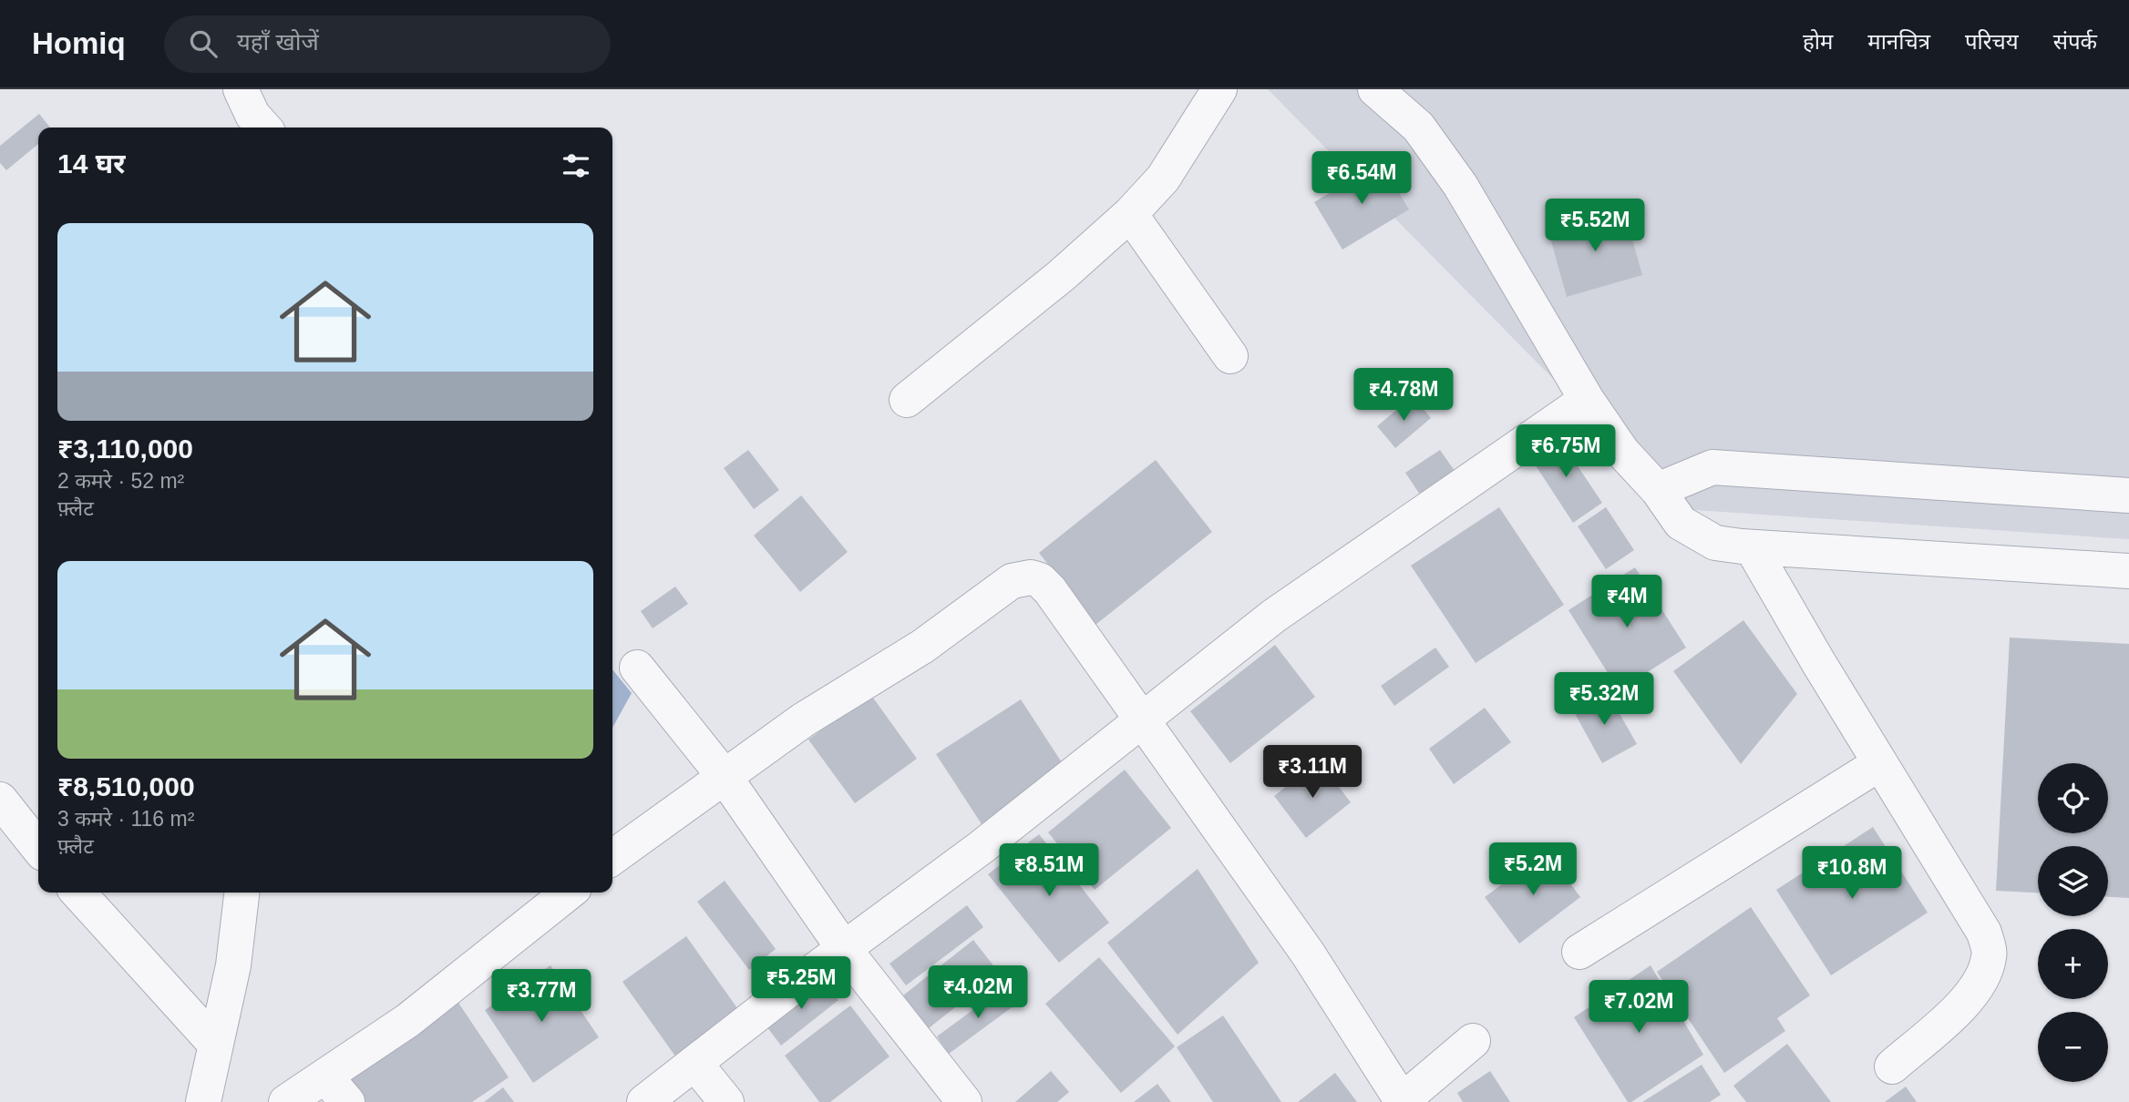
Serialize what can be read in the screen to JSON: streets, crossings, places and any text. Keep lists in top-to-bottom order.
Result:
{
  "page": {
    "header": "Homiq",
    "search": "यहाँ खोजें",
    "nav": [
      "होम",
      "मानचित्र",
      "परिचय",
      "संपर्क"
    ],
    "heading": "14 घर",
    "price": [
      "₹6.54M",
      "₹5.52M",
      "₹4.78M",
      "₹6.75M",
      "₹4M",
      "₹5.32M",
      "₹3.11M",
      "₹5.2M",
      "₹8.51M",
      "₹10.8M",
      "₹5.25M",
      "₹4.02M",
      "₹3.77M",
      "₹7.02M"
    ],
    "list": [
      {
        "name": "₹3,110,000",
        "note": "2 कमरे · 52 m² · फ़्लैट"
      },
      {
        "name": "₹8,510,000",
        "note": "3 कमरे · 116 m² · फ़्लैट"
      }
    ],
    "map_buttons": ["+", "−"]
  }
}
